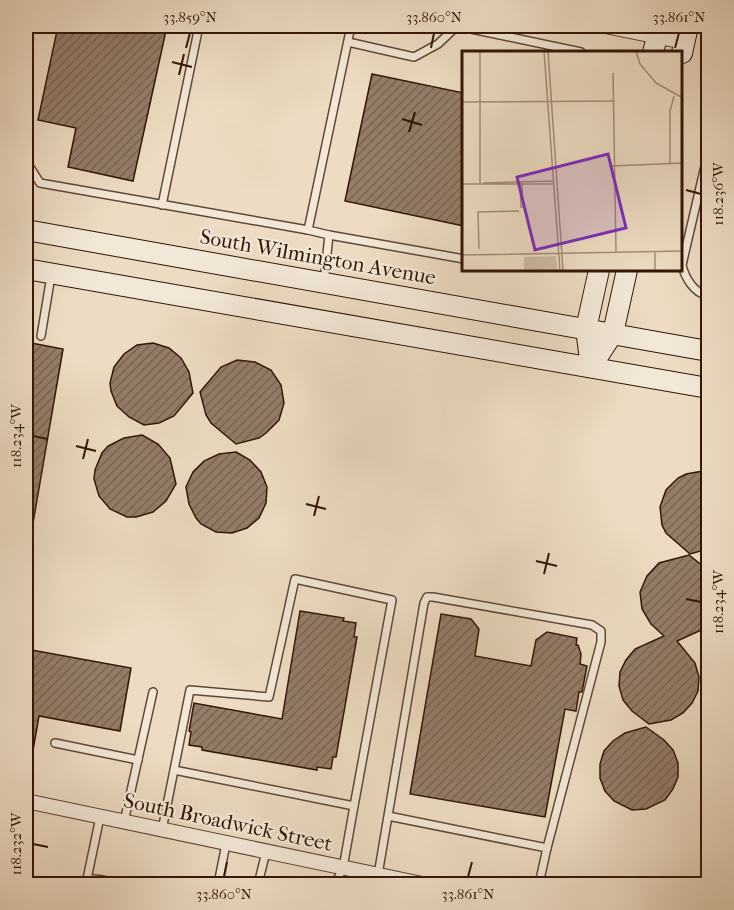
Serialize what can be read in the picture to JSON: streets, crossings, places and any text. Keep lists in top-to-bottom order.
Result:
{
  "streets": {
    "main road": ["South Wilmington Avenue"],
    "street": ["South Broadwick Street"]
  },
  "coordinates": [
    "33.859°N",
    "33.860°N",
    "33.861°N",
    "118.236°W",
    "118.234°W",
    "118.232°W"
  ]
}
